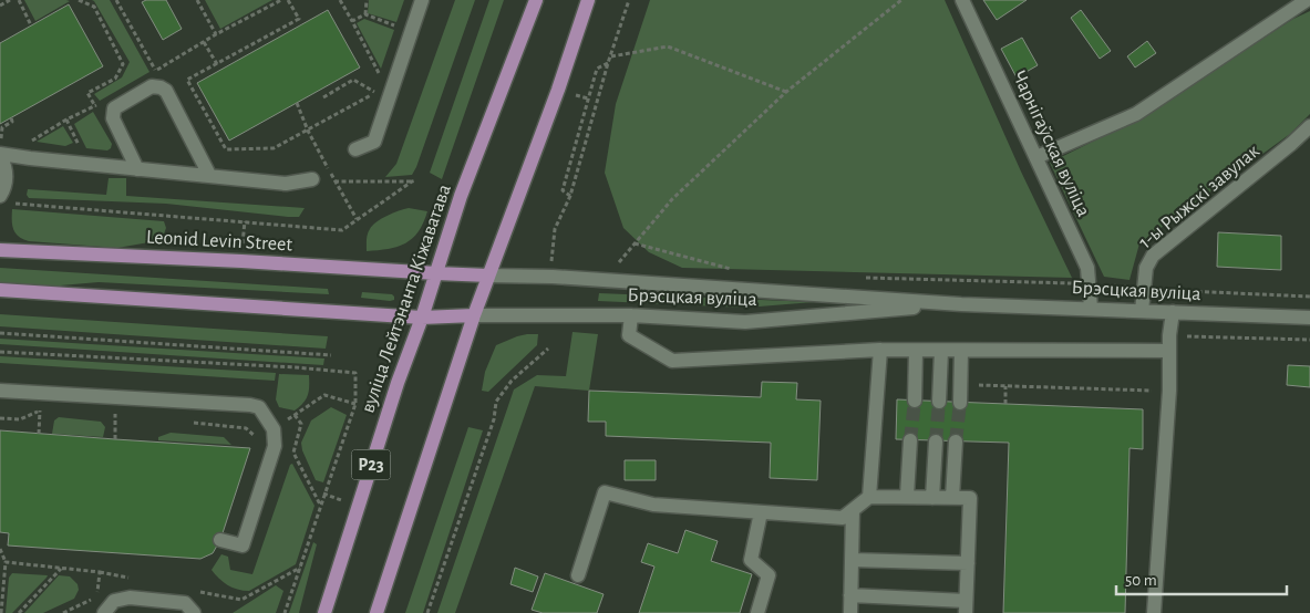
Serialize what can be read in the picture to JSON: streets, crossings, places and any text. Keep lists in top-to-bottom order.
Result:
{
  "streets": {
    "main road": [
      "Leonid Levin Street",
      "Брэсцкая вуліца",
      "вуліца Лейтэнанта Кіжаватава",
      "Р23"
    ],
    "street": ["Чарнігаўская вуліца", "1-ы Рыжскі завулак"]
  },
  "crossings": [
    ["Чарнігаўская вуліца", "Брэсцкая вуліца"],
    ["1-ы Рыжскі завулак", "Брэсцкая вуліца"],
    ["Leonid Levin Street", "Брэсцкая вуліца"],
    ["Leonid Levin Street", "вуліца Лейтэнанта Кіжаватава"],
    ["Брэсцкая вуліца", "вуліца Лейтэнанта Кіжаватава"],
    ["Брэсцкая вуліца", "Р23"]
  ],
  "scale_bar": "50 m"
}
